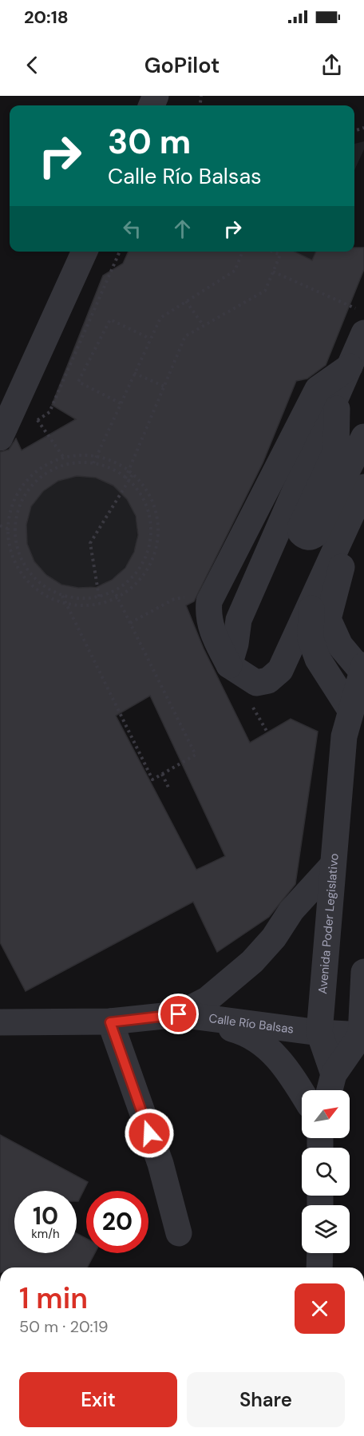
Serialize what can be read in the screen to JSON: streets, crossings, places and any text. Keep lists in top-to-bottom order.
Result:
{
  "streets": {
    "street": ["Avenida Poder Legislativo", "Calle Río Balsas"]
  },
  "crossings": [
    ["Avenida Poder Legislativo", "Calle Río Balsas"]
  ],
  "north": "top right",
  "page": {
    "status": "20:18",
    "header": "GoPilot",
    "turn": ["30 m", "Calle Río Balsas"],
    "speed": "10 km/h",
    "limit": "20",
    "heading": ["1 min", "50 m · 20:19"],
    "buttons": ["Exit", "Share"]
  }
}
